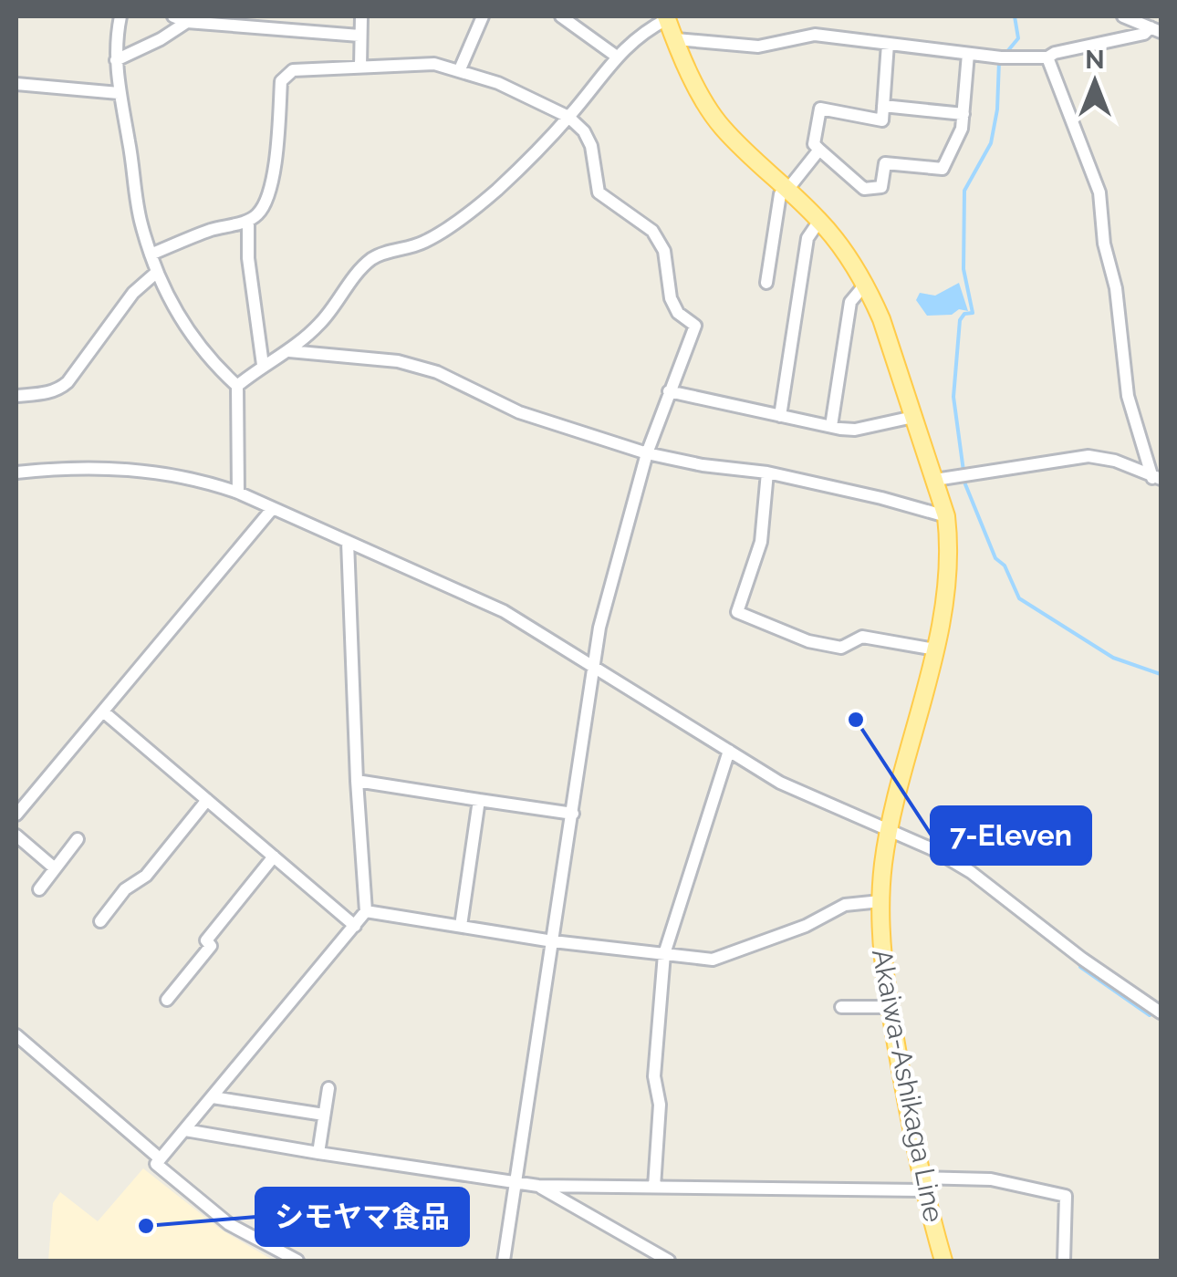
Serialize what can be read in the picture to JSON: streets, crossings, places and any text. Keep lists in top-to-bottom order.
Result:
{
  "streets": {
    "main road": ["Akaiwa-Ashikaga Line"]
  },
  "places": ["7-Eleven", "シモヤマ食品"],
  "north": "top"
}
